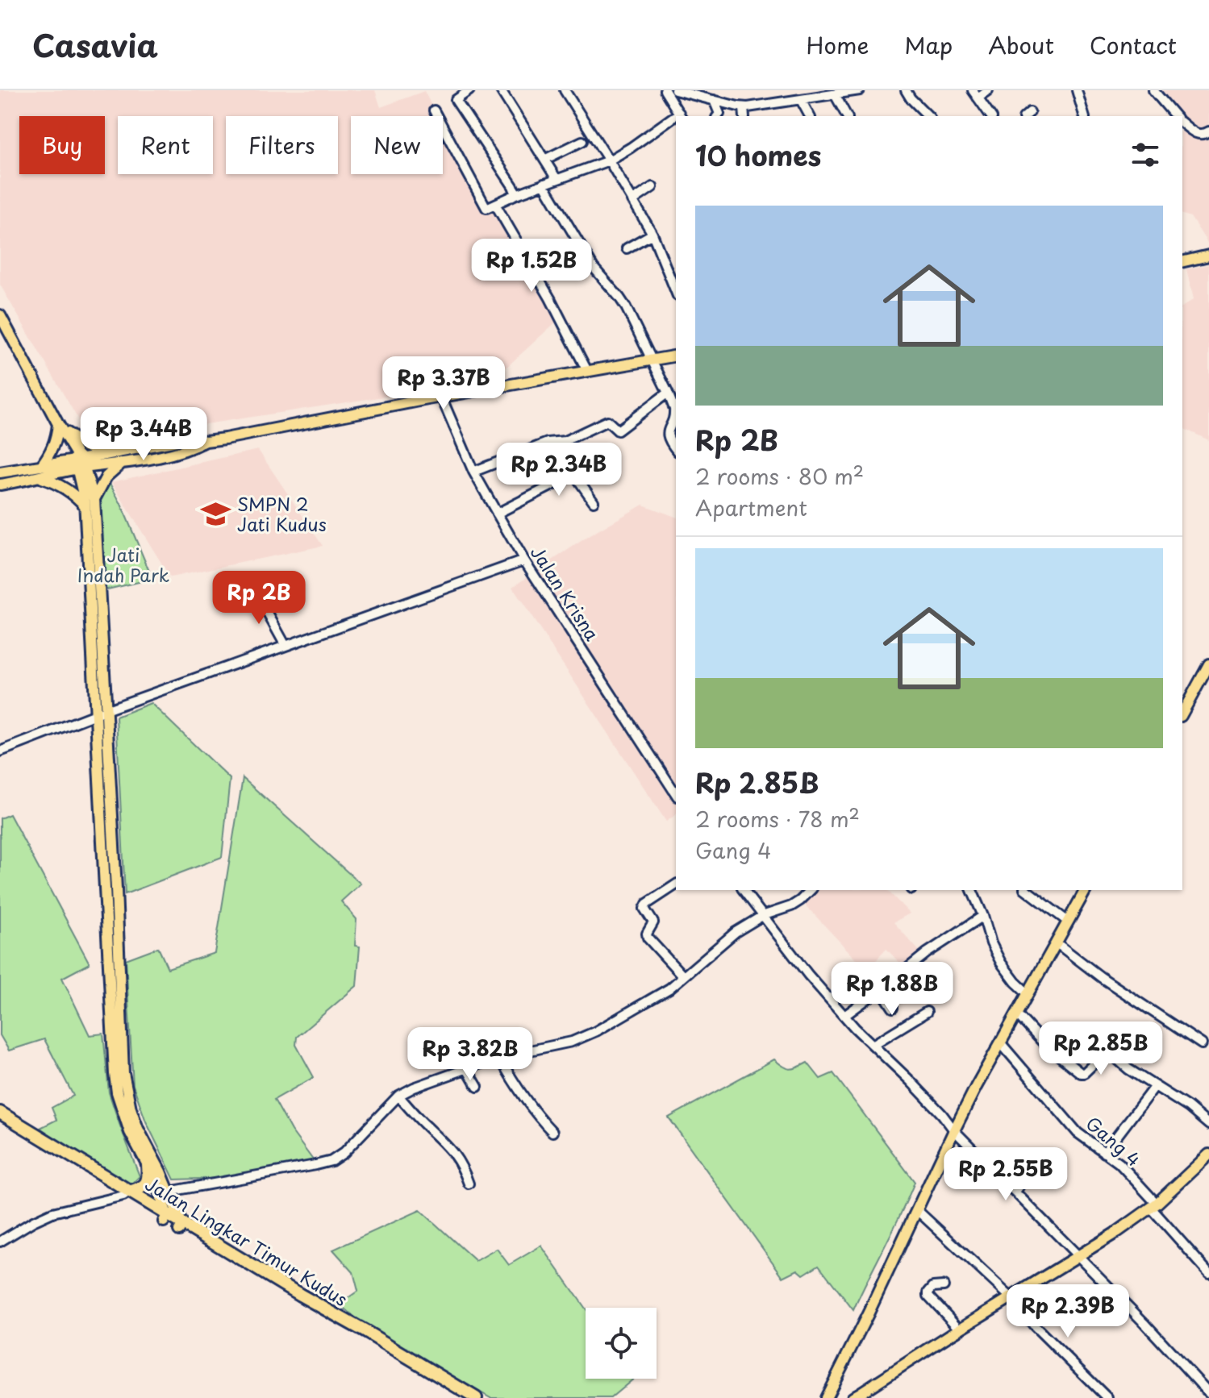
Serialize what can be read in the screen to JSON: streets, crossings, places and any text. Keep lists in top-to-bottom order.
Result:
{
  "streets": {
    "highway": ["Jalan Lingkar Timur Kudus"],
    "street": ["Jalan Krisna", "Gang 4"]
  },
  "parks": ["Jati Indah Park"],
  "places": {
    "school or university": ["SMPN 2 Jati Kudus"]
  },
  "page": {
    "header": "Casavia",
    "nav": [
      "Home",
      "Map",
      "About",
      "Contact"
    ],
    "chip": [
      "Buy",
      "Rent",
      "Filters",
      "New"
    ],
    "heading": "10 homes",
    "list": [
      {
        "name": "Rp 2B",
        "note": "2 rooms · 80 m² · Apartment"
      },
      {
        "name": "Rp 2.85B",
        "note": "2 rooms · 78 m² · Gang 4"
      }
    ],
    "price": [
      "Rp 1.52B",
      "Rp 3.37B",
      "Rp 3.44B",
      "Rp 2.34B",
      "Rp 2B",
      "Rp 1.88B",
      "Rp 2.85B",
      "Rp 3.82B",
      "Rp 2.55B",
      "Rp 2.39B"
    ]
  }
}
